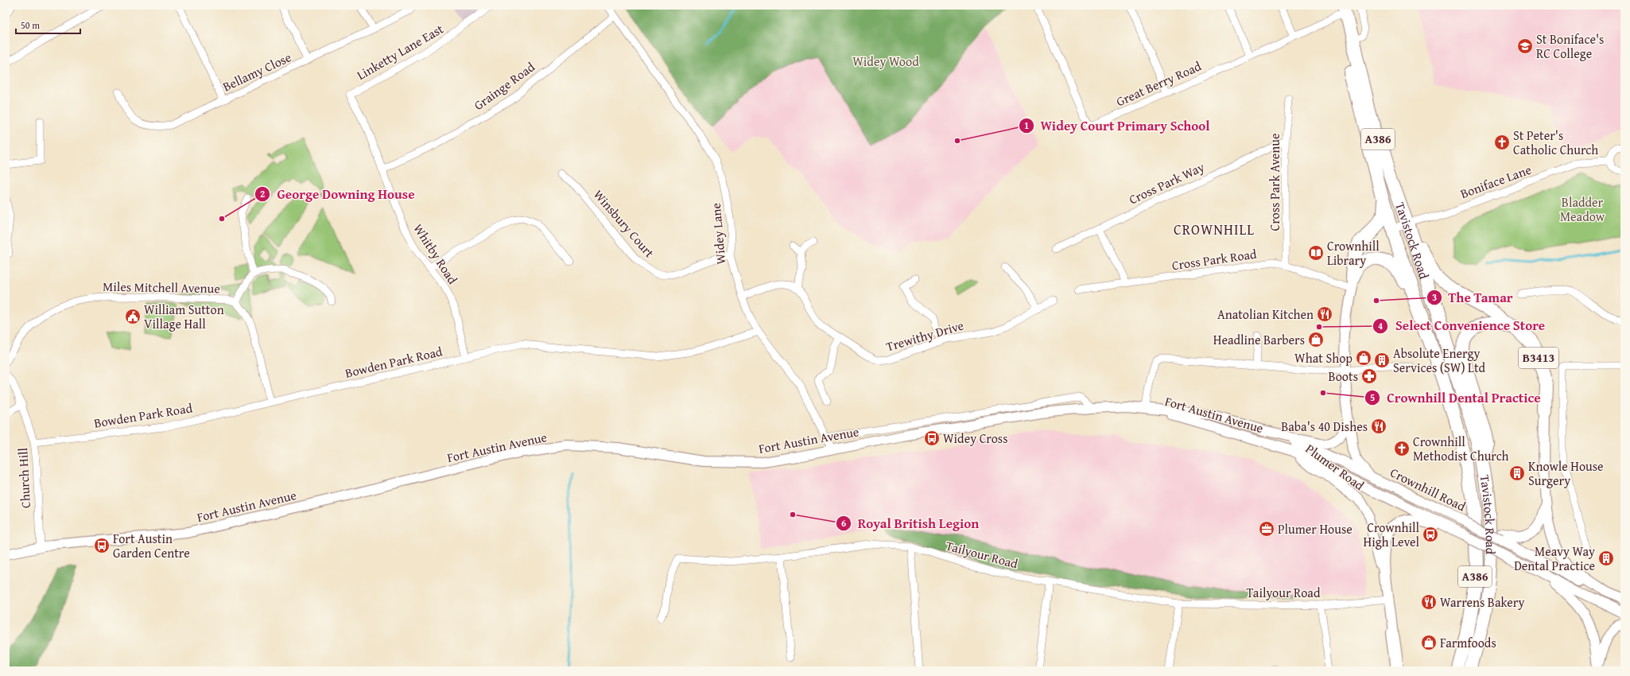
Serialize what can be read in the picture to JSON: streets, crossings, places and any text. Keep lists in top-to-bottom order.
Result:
{
  "streets": {
    "highway": ["A386", "Tavistock Road", "B3413"],
    "main road": ["Fort Austin Avenue", "Plumer Road", "Crownhill Road"],
    "street": [
      "Linketty Lane East",
      "Bellamy Close",
      "Great Berry Road",
      "Grainge Road",
      "Boniface Lane",
      "Cross Park Avenue",
      "Cross Park Way",
      "Winsbury Court",
      "Widey Lane",
      "Whitby Road",
      "Cross Park Road",
      "Miles Mitchell Avenue",
      "Trewithy Drive",
      "Bowden Park Road",
      "Church Hill",
      "Tailyour Road"
    ]
  },
  "crossings": [
    ["Linketty Lane East", "Whitby Road"],
    ["Great Berry Road", "A386"],
    ["Grainge Road", "Widey Lane"],
    ["Grainge Road", "Whitby Road"],
    ["A386", "Tavistock Road"],
    ["Boniface Lane", "Tavistock Road"],
    ["Cross Park Avenue", "Cross Park Way"],
    ["Cross Park Avenue", "Cross Park Road"],
    ["Winsbury Court", "Widey Lane"],
    ["Widey Lane", "Bowden Park Road"],
    ["Widey Lane", "Fort Austin Avenue"],
    ["Whitby Road", "Bowden Park Road"],
    ["Miles Mitchell Avenue", "Bowden Park Road"],
    ["B3413", "Crownhill Road"],
    ["Bowden Park Road", "Church Hill"],
    ["Fort Austin Avenue", "Plumer Road"],
    ["Fort Austin Avenue", "Church Hill"],
    ["Fort Austin Avenue", "Crownhill Road"],
    ["Plumer Road", "Crownhill Road"],
    ["Plumer Road", "Tailyour Road"]
  ],
  "districts": ["CROWNHILL"],
  "parks": ["Widey Wood", "Bladder Meadow"],
  "places": {
    "school or university": ["St Boniface's RC College"],
    "other": [
      "Widey Court Primary School",
      "George Downing House",
      "The Tamar",
      "Select Convenience Store",
      "Crownhill Dental Practice",
      "Royal British Legion"
    ],
    "church": ["St Peter's Catholic Church", "Crownhill Methodist Church"],
    "library": ["Crownhill Library"],
    "restaurant": ["Anatolian Kitchen", "Baba's 40 Dishes", "Warrens Bakery"],
    "public building": ["William Sutton Village Hall"],
    "shop": ["Headline Barbers", "What Shop", "Farmfoods"],
    "building": ["Absolute Energy Services (SW) Ltd", "Knowle House Surgery", "Meavy Way Dental Practice"],
    "pharmacy": ["Boots"],
    "bus stop": ["Widey Cross", "Crownhill High Level", "Fort Austin Garden Centre"],
    "office": ["Plumer House"]
  },
  "scale_bar": "50 m"
}
